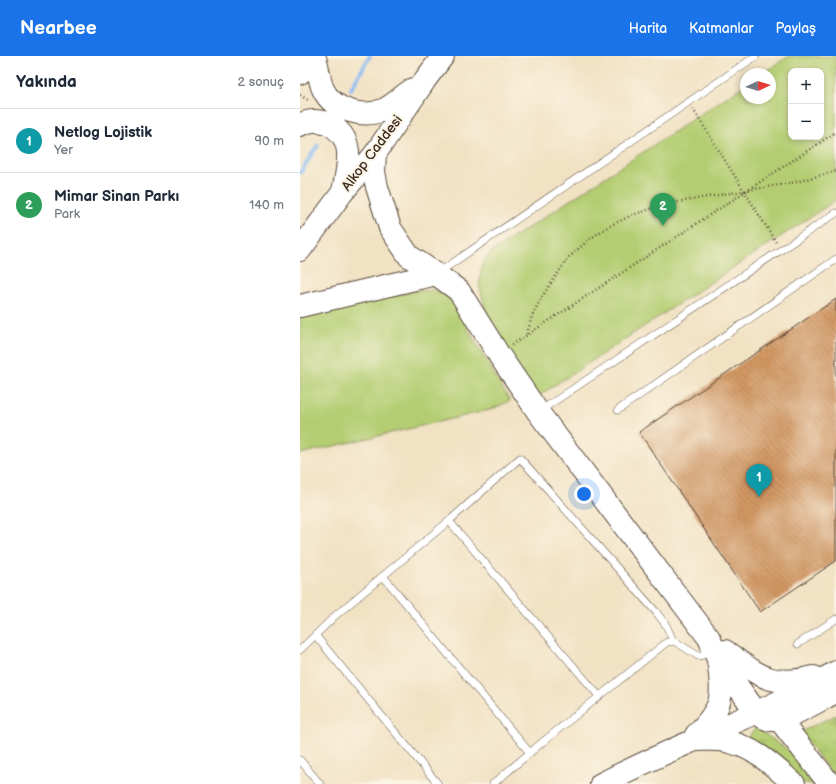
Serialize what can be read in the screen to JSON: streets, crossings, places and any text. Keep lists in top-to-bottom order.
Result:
{
  "streets": {
    "main road": ["Alkop Caddesi"]
  },
  "north": "right",
  "page": {
    "header": "Nearbee",
    "nav": ["Harita", "Katmanlar", "Paylaş"],
    "heading": ["Yakında", "2 sonuç"],
    "map_buttons": ["+", "−"],
    "list": [
      {
        "mark": "1",
        "name": "Netlog Lojistik",
        "note": "Yer",
        "value": "90 m"
      },
      {
        "mark": "2",
        "name": "Mimar Sinan Parkı",
        "note": "Park",
        "value": "140 m"
      }
    ],
    "pins": ["2", "1"]
  }
}
